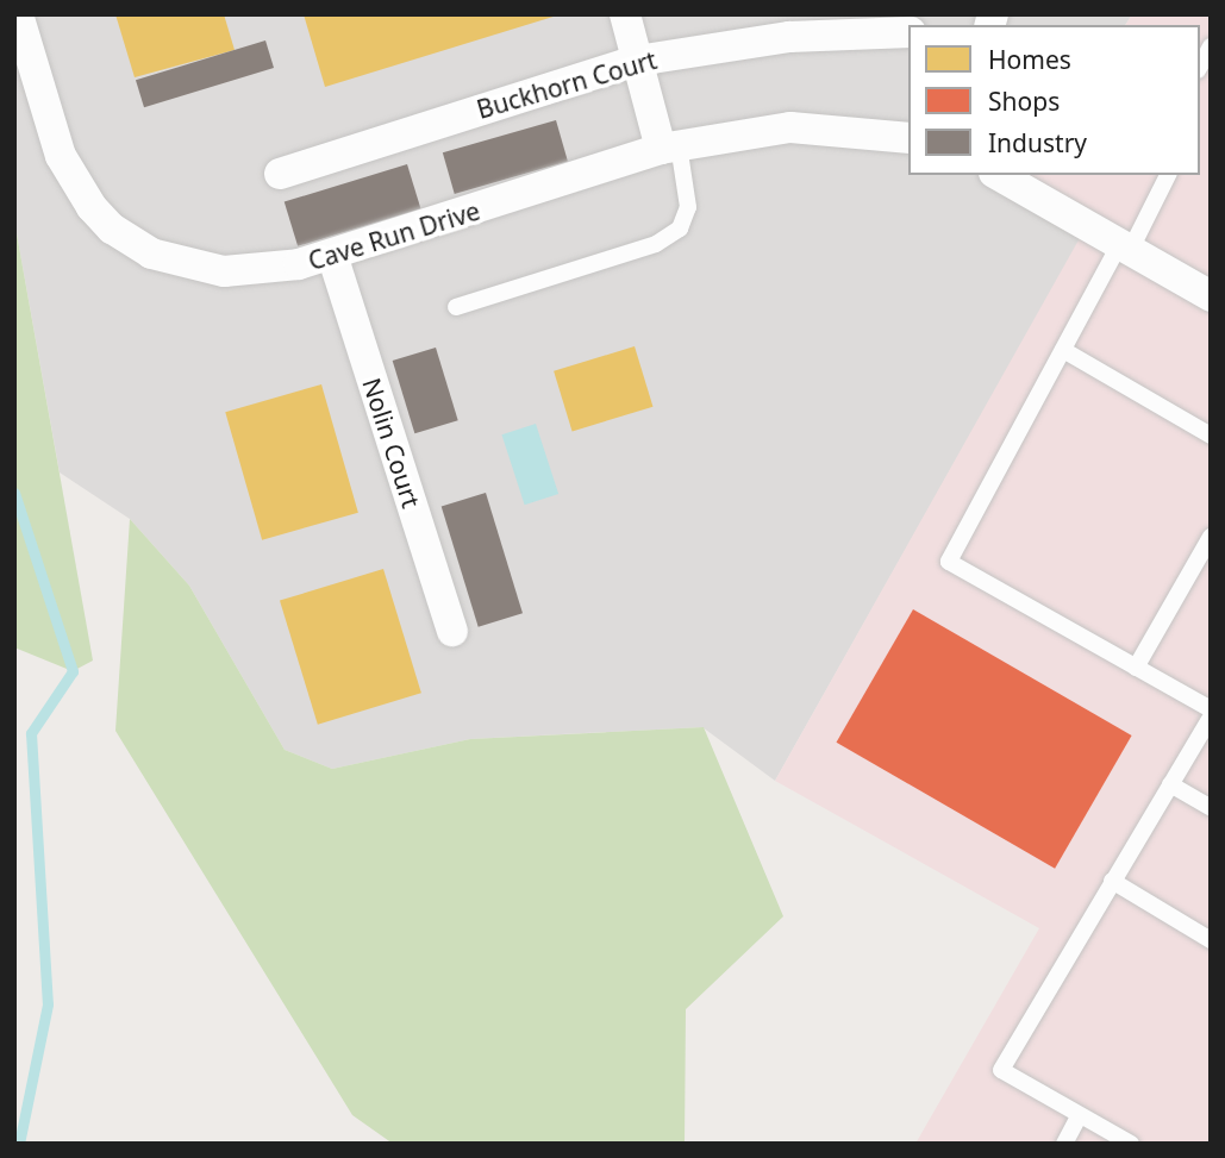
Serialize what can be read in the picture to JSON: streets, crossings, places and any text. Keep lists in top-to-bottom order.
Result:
{
  "streets": {
    "street": ["Buckhorn Court", "Cave Run Drive", "Nolin Court"]
  },
  "crossings": [
    ["Cave Run Drive", "Nolin Court"]
  ],
  "legend": ["Homes", "Shops", "Industry"]
}
